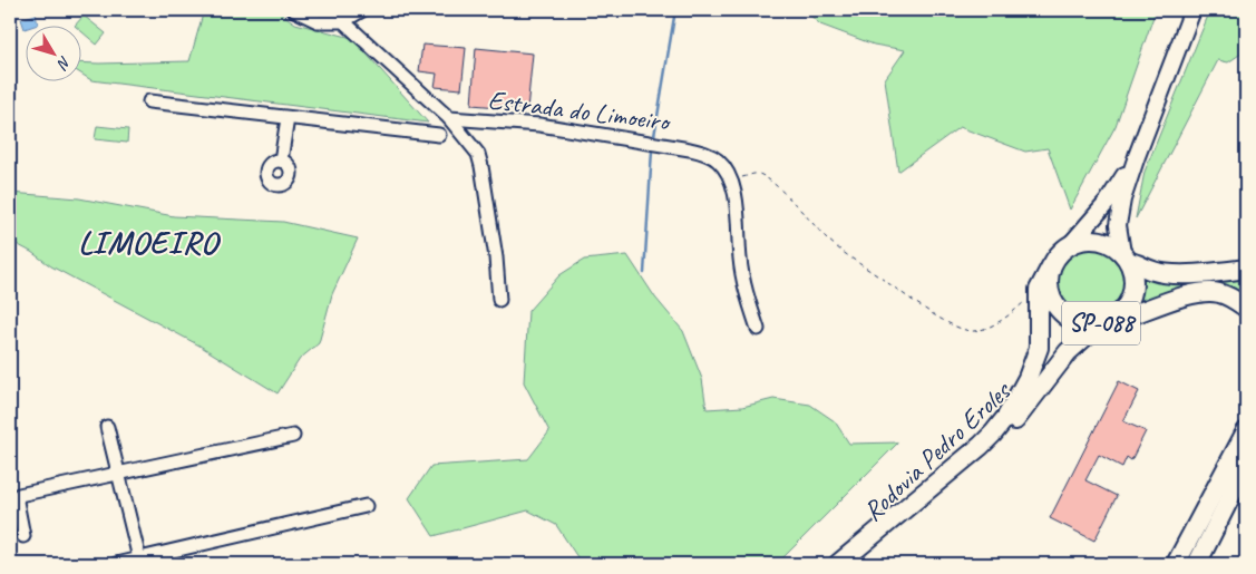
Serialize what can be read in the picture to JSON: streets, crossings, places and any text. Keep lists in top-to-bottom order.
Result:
{
  "streets": {
    "highway": ["SP-088", "Rodovia Pedro Eroles"],
    "street": ["Estrada do Limoeiro"]
  },
  "crossings": [
    ["SP-088", "Rodovia Pedro Eroles"]
  ],
  "districts": ["LIMOEIRO"],
  "north": "bottom right"
}
